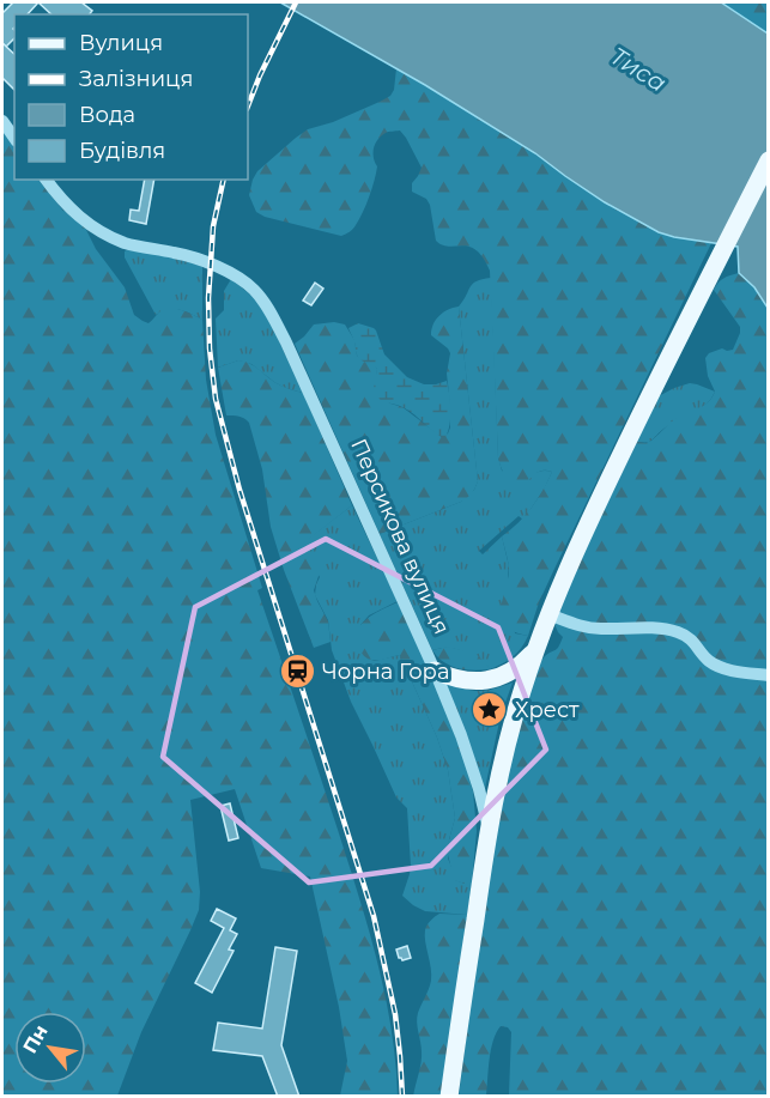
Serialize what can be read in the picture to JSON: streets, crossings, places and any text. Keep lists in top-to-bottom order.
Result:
{
  "streets": {
    "main road": ["Персикова вулиця"]
  },
  "water": ["Тиса"],
  "places": {
    "station": ["Чорна Гора"],
    "place": ["Хрест"]
  },
  "legend": [
    "Вулиця",
    "Залізниця",
    "Вода",
    "Будівля"
  ],
  "north": "top left"
}
